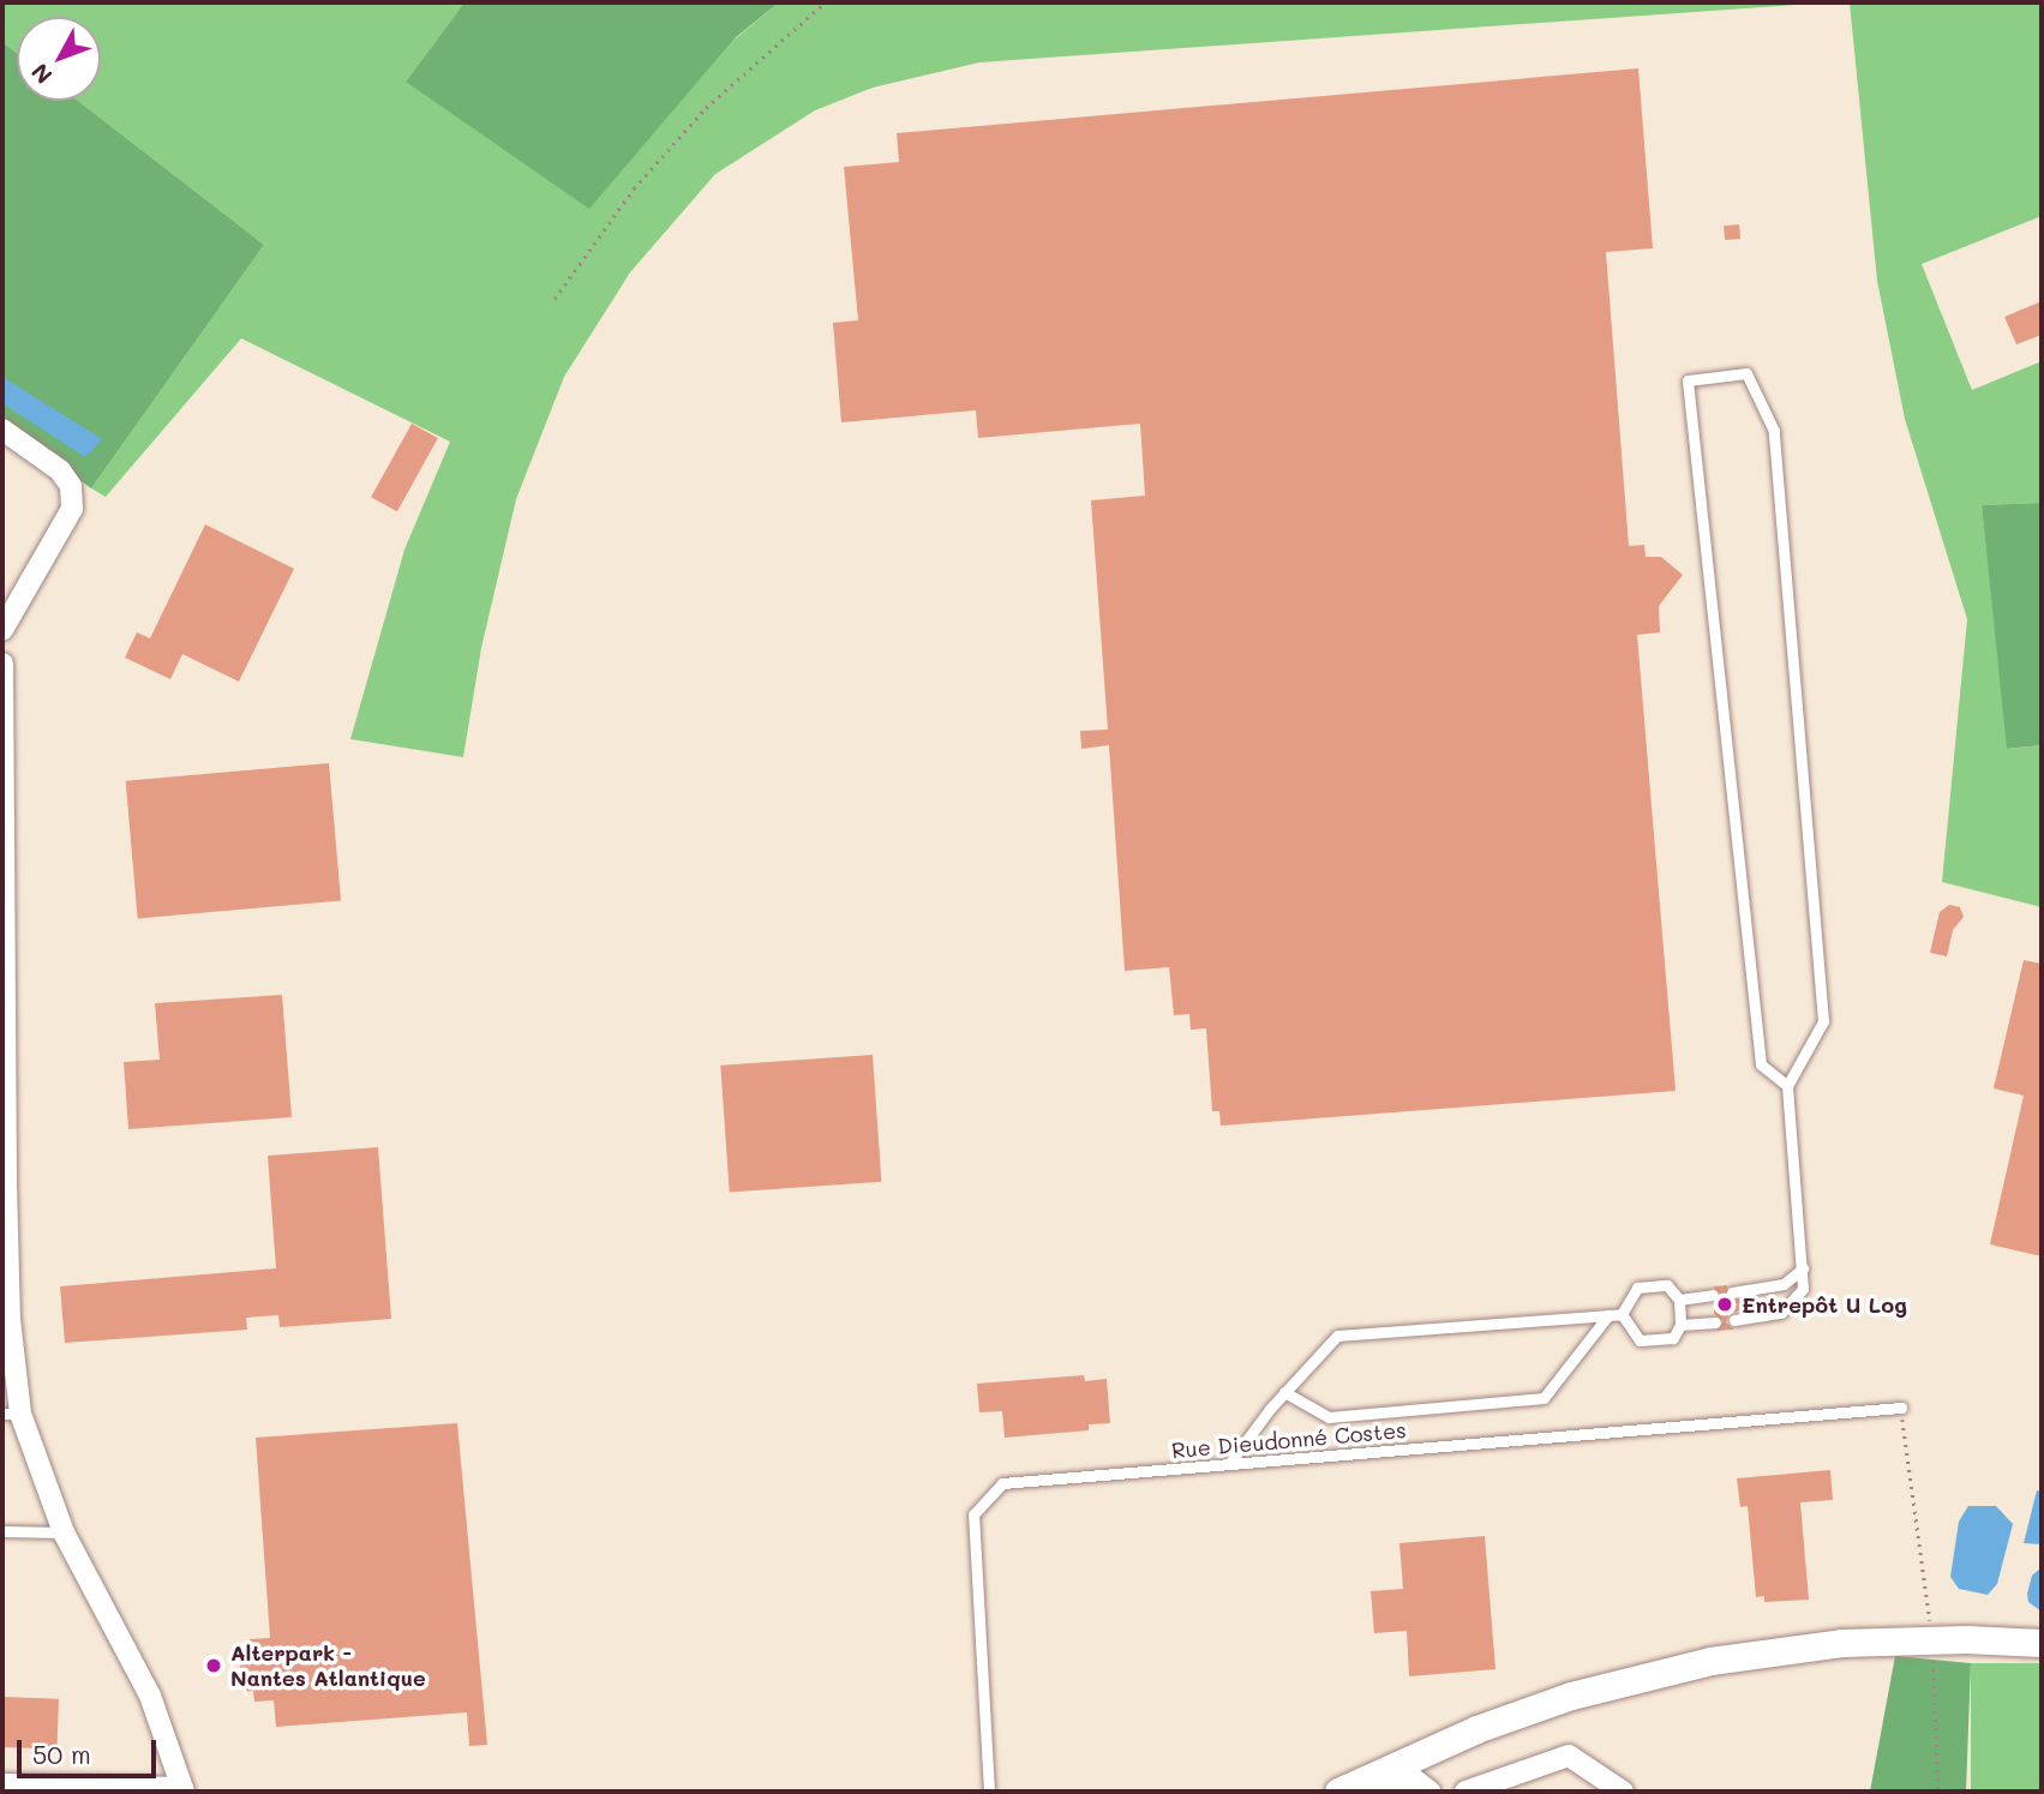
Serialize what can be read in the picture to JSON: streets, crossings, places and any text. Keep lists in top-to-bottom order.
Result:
{
  "streets": {
    "lane": ["Rue Dieudonné Costes"]
  },
  "places": ["Entrepôt U Log", "Alterpark - Nantes Atlantique"],
  "scale_bar": "50 m",
  "north": "bottom left"
}
